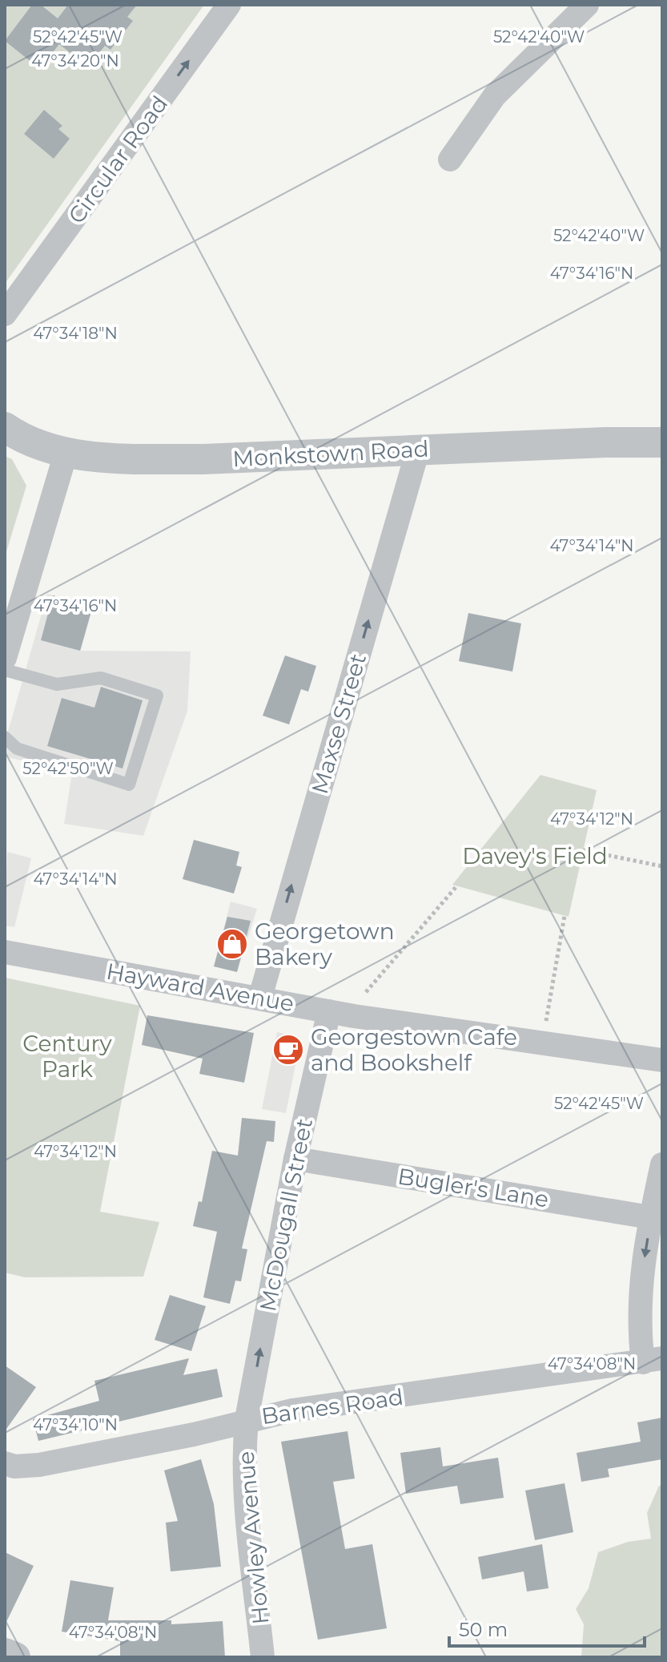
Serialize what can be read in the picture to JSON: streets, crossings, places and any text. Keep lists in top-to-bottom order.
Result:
{
  "streets": {
    "street": [
      "Circular Road",
      "Monkstown Road",
      "Maxse Street",
      "Hayward Avenue",
      "Bugler's Lane",
      "McDougall Street",
      "Barnes Road",
      "Howley Avenue"
    ]
  },
  "crossings": [
    ["Monkstown Road", "Maxse Street"],
    ["Maxse Street", "Hayward Avenue"],
    ["Hayward Avenue", "McDougall Street"],
    ["Bugler's Lane", "McDougall Street"],
    ["McDougall Street", "Barnes Road"],
    ["McDougall Street", "Howley Avenue"],
    ["Barnes Road", "Howley Avenue"]
  ],
  "one_way": ["Circular Road", "Maxse Street", "McDougall Street"],
  "parks": ["Davey's Field", "Century Park"],
  "places": {
    "shop": ["Georgetown Bakery"],
    "cafe": ["Georgestown Cafe and Bookshelf"]
  },
  "scale_bar": "50 m",
  "coordinates": [
    "52°42'45\"W",
    "52°42'40\"W",
    "47°34'20\"N",
    "47°34'16\"N",
    "47°34'18\"N",
    "47°34'14\"N",
    "52°42'50\"W",
    "47°34'12\"N",
    "47°34'08\"N",
    "47°34'10\"N"
  ]
}
